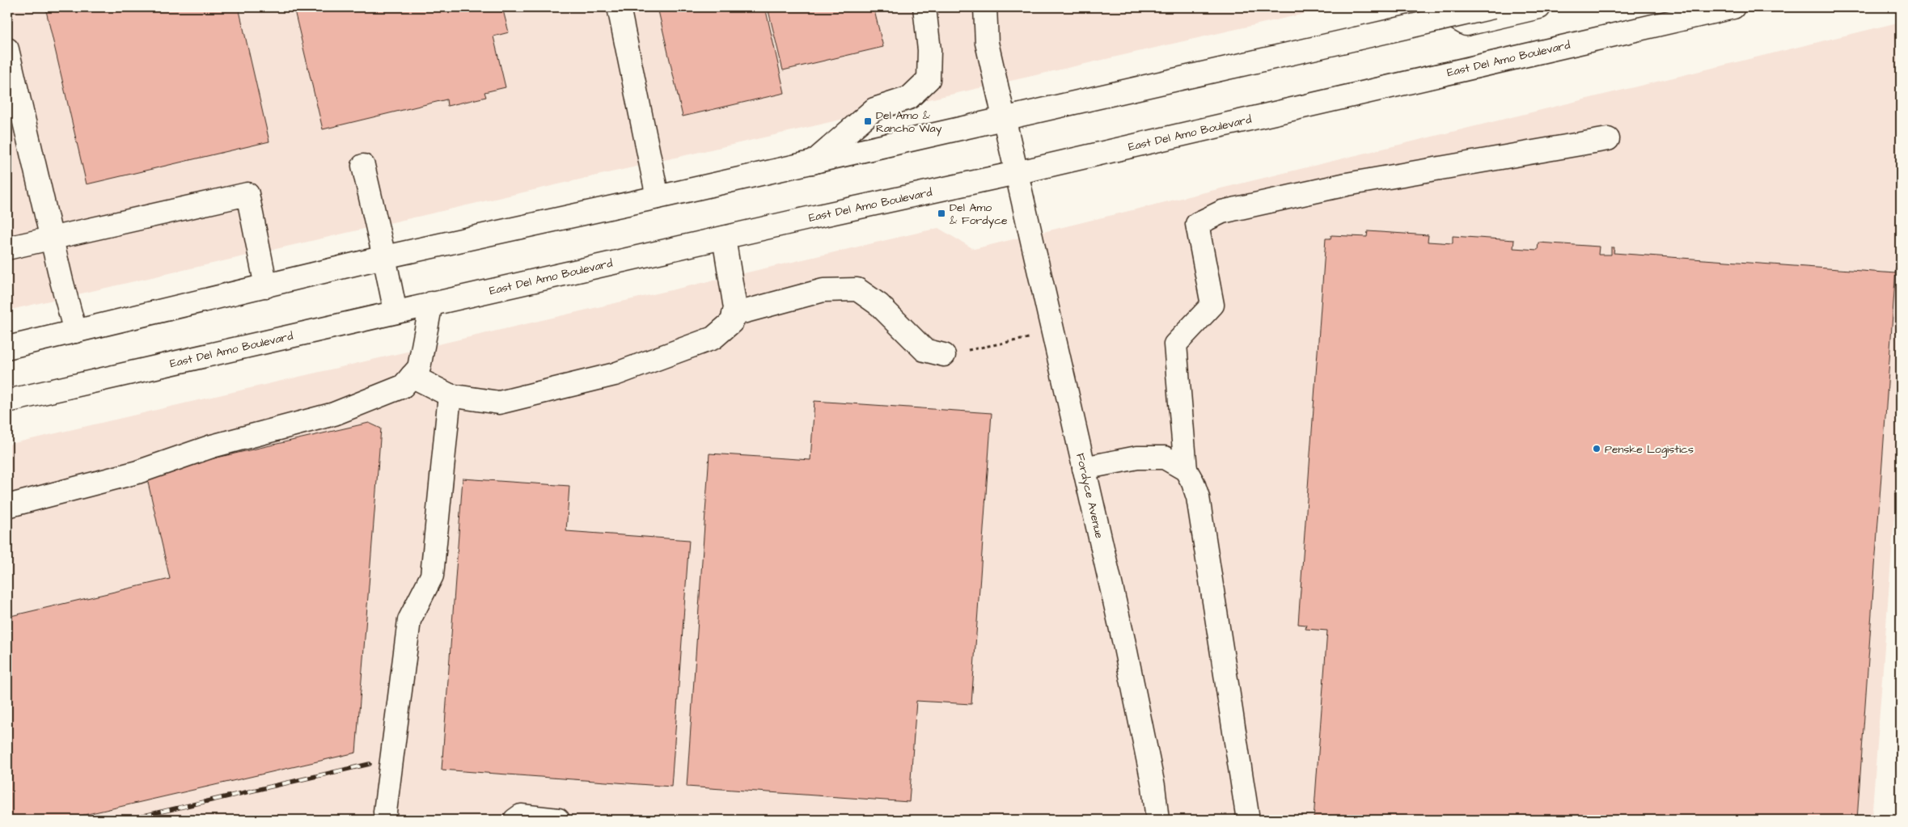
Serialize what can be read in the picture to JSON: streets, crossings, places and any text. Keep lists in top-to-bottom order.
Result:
{
  "streets": {
    "main road": ["East Del Amo Boulevard", "Fordyce Avenue"]
  },
  "crossings": [
    ["East Del Amo Boulevard", "Fordyce Avenue"]
  ],
  "places": {
    "transit": ["Del Amo & Rancho Way", "Del Amo & Fordyce"],
    "other": ["Penske Logistics"]
  }
}
